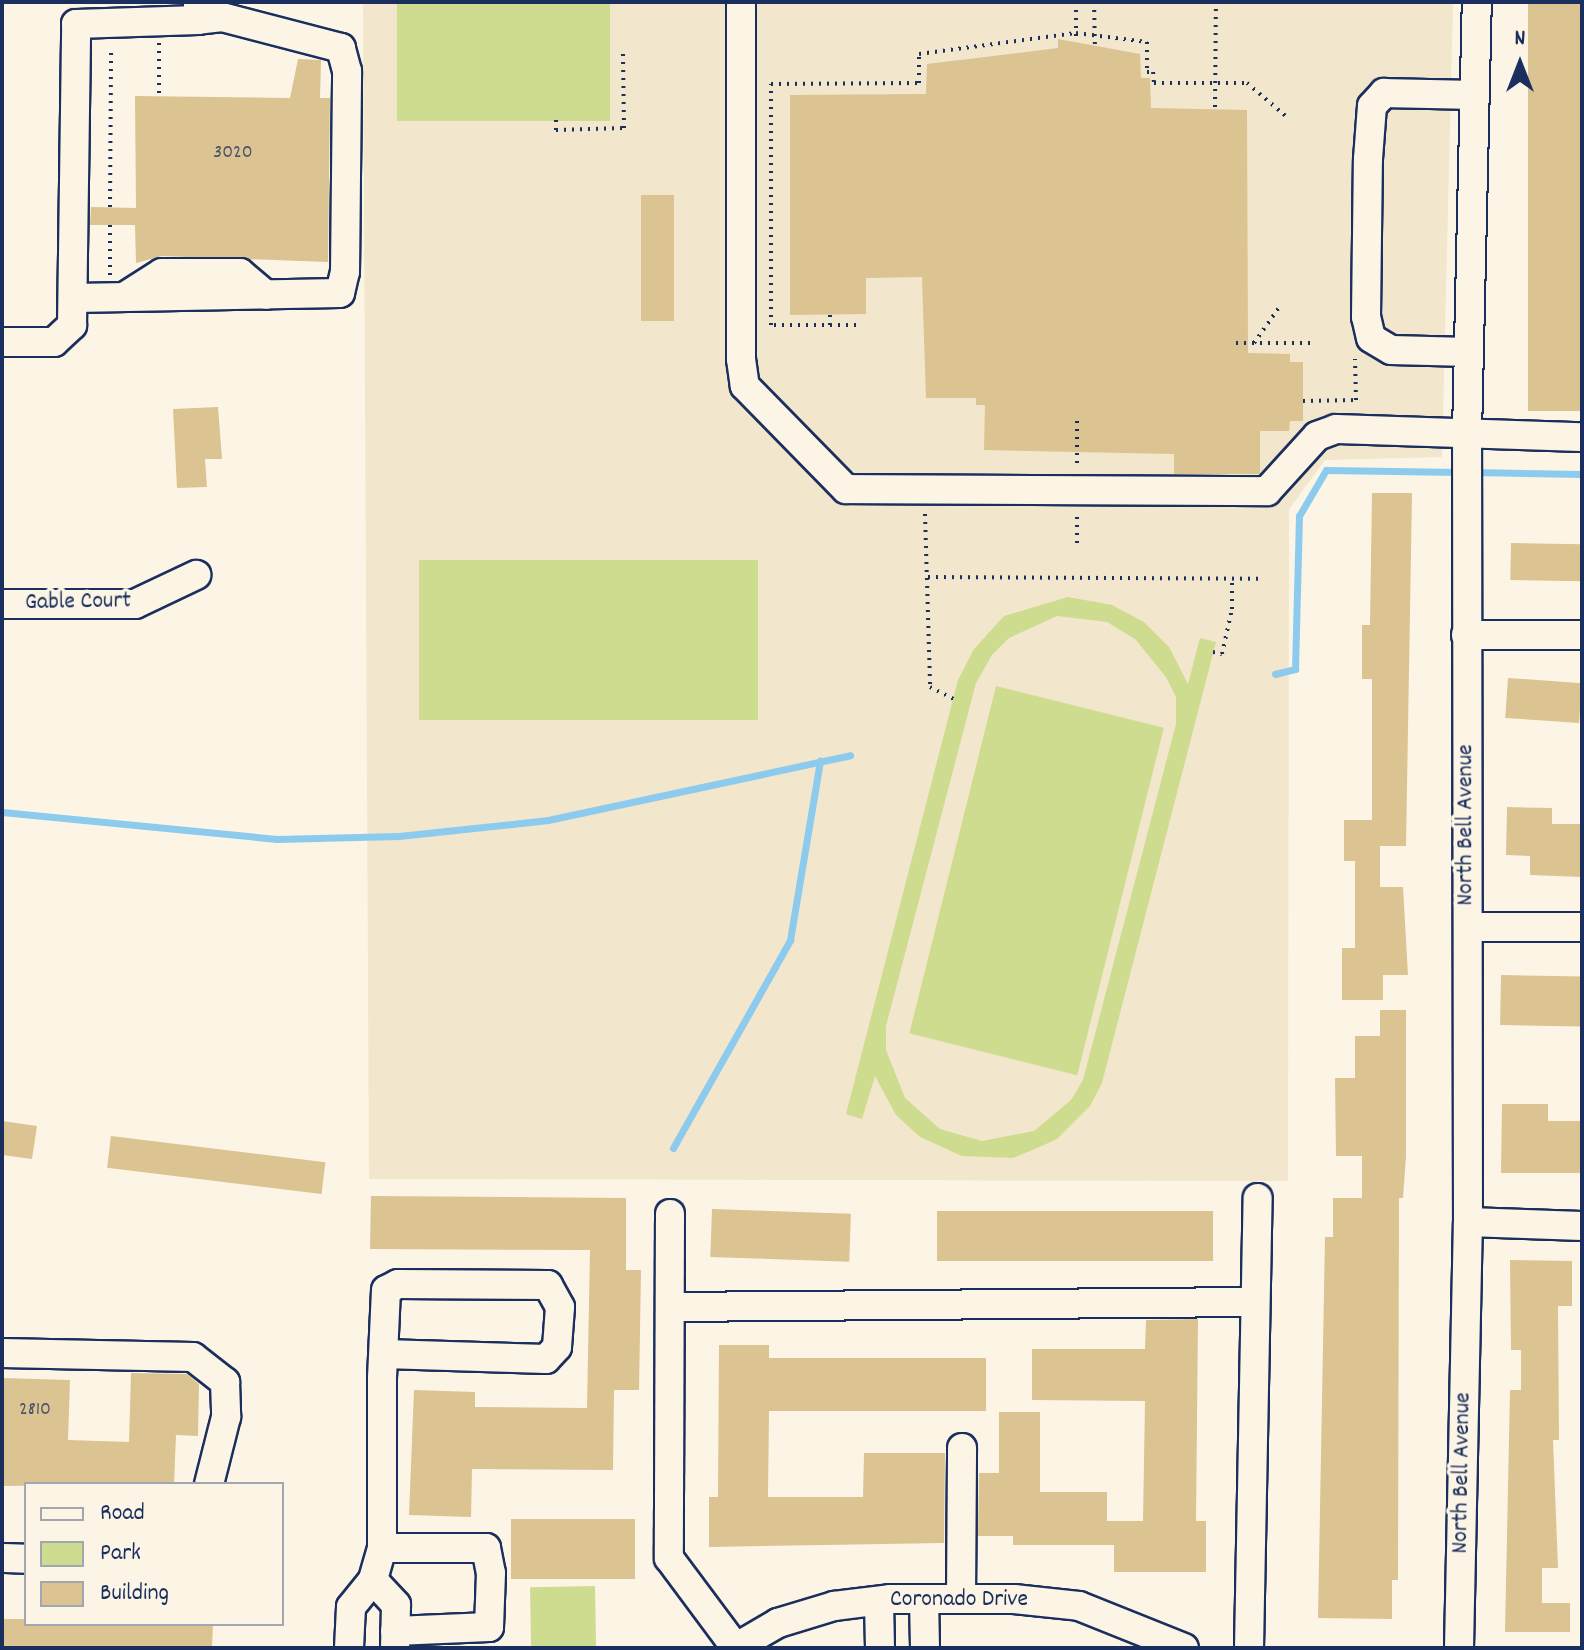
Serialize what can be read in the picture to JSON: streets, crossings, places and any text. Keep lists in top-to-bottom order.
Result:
{
  "streets": {
    "street": ["Gable Court", "North Bell Avenue", "Coronado Drive"]
  },
  "house_numbers": ["3020", "2810"],
  "legend": ["Road", "Park", "Building"],
  "north": "top"
}
